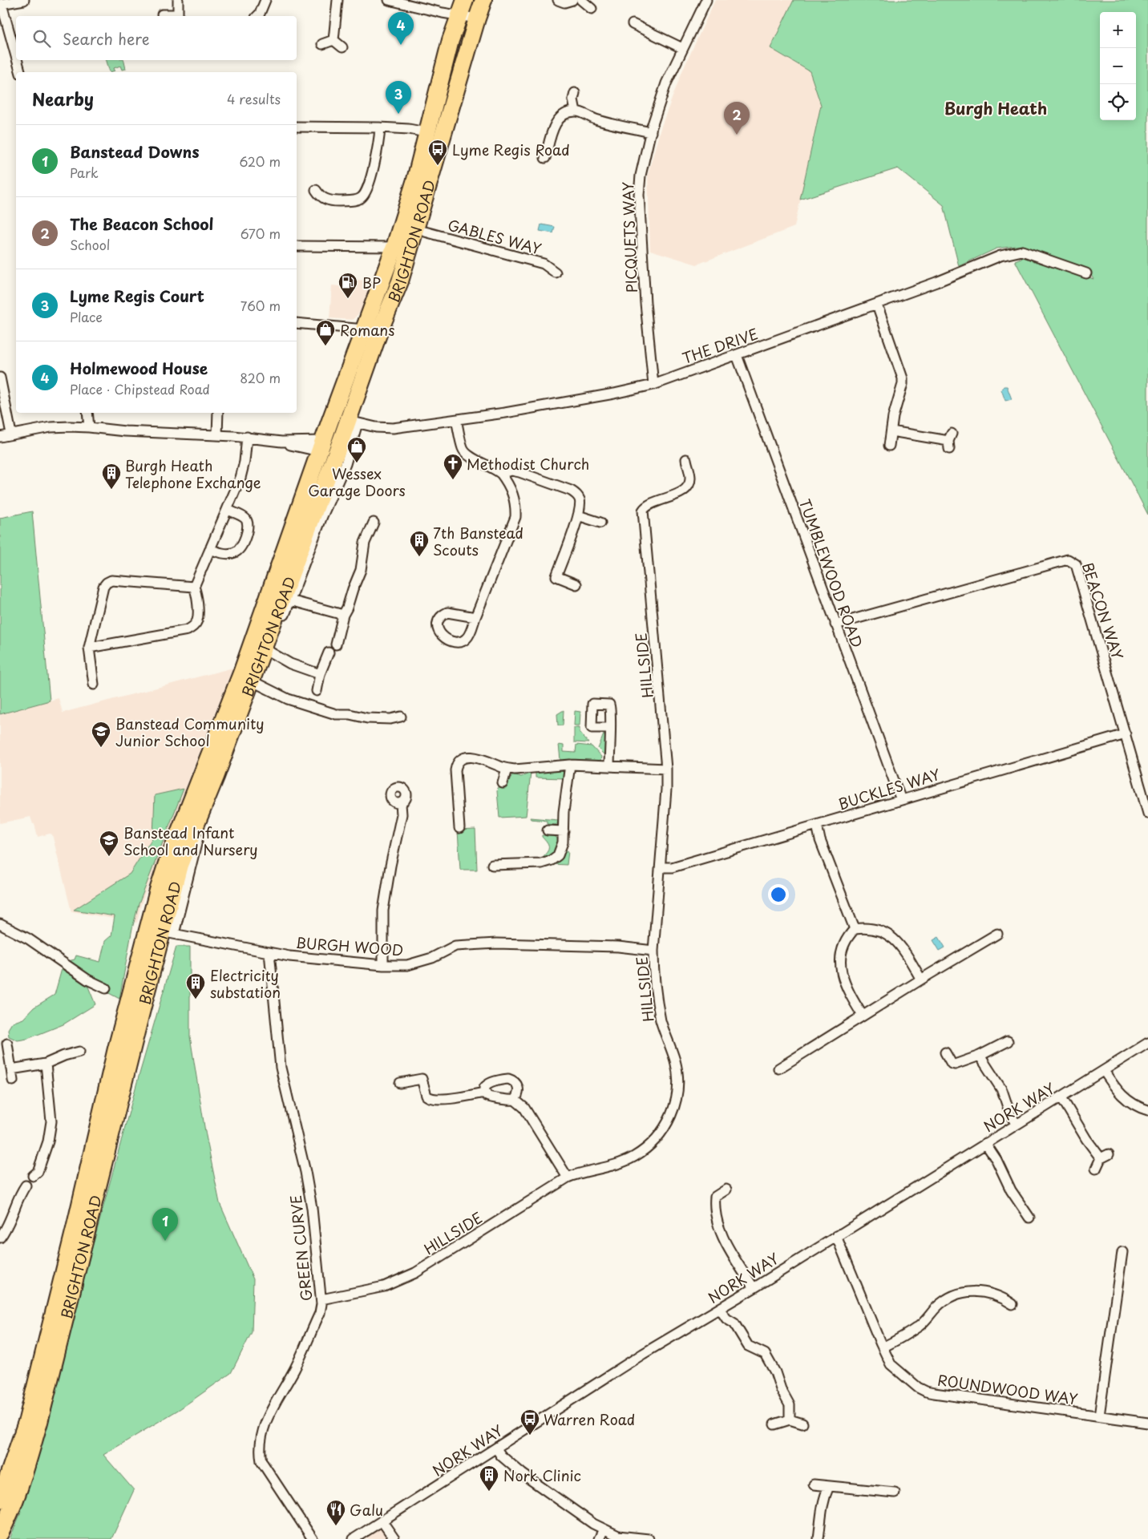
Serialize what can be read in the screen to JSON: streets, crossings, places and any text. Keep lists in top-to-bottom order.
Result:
{
  "streets": {
    "highway": ["BRIGHTON ROAD"],
    "street": [
      "GABLES WAY",
      "PICQUETS WAY",
      "THE DRIVE",
      "TUMBLEWOOD ROAD",
      "BEACON WAY",
      "HILLSIDE",
      "BUCKLES WAY",
      "BURGH WOOD",
      "NORK WAY",
      "GREEN CURVE",
      "ROUNDWOOD WAY"
    ]
  },
  "crossings": [
    ["PICQUETS WAY", "THE DRIVE"],
    ["BRIGHTON ROAD", "THE DRIVE"],
    ["BRIGHTON ROAD", "BURGH WOOD"],
    ["THE DRIVE", "TUMBLEWOOD ROAD"],
    ["TUMBLEWOOD ROAD", "BEACON WAY"],
    ["TUMBLEWOOD ROAD", "BUCKLES WAY"],
    ["BEACON WAY", "BUCKLES WAY"],
    ["HILLSIDE", "BUCKLES WAY"],
    ["HILLSIDE", "BURGH WOOD"],
    ["HILLSIDE", "GREEN CURVE"],
    ["BURGH WOOD", "GREEN CURVE"],
    ["NORK WAY", "ROUNDWOOD WAY"]
  ],
  "districts": ["Burgh Heath"],
  "places": {
    "bus stop": ["Lyme Regis Road", "Warren Road"],
    "fuel station": ["BP"],
    "shop": ["Romans", "Wessex Garage Doors"],
    "church": ["Methodist Church"],
    "building": [
      "Burgh Heath Telephone Exchange",
      "7th Banstead Scouts",
      "Electricity substation",
      "Nork Clinic"
    ],
    "school or university": ["Banstead Community Junior School", "Banstead Infant School and Nursery"],
    "restaurant": ["Galu"]
  },
  "page": {
    "map_buttons": ["+", "−"],
    "pins": [
      "4",
      "3",
      "2",
      "1"
    ],
    "search": "Search here",
    "heading": ["Nearby", "4 results"],
    "list": [
      {
        "mark": "1",
        "name": "Banstead Downs",
        "note": "Park",
        "value": "620 m"
      },
      {
        "mark": "2",
        "name": "The Beacon School",
        "note": "School",
        "value": "670 m"
      },
      {
        "mark": "3",
        "name": "Lyme Regis Court",
        "note": "Place",
        "value": "760 m"
      },
      {
        "mark": "4",
        "name": "Holmewood House",
        "note": "Place · Chipstead Road",
        "value": "820 m"
      }
    ]
  }
}
